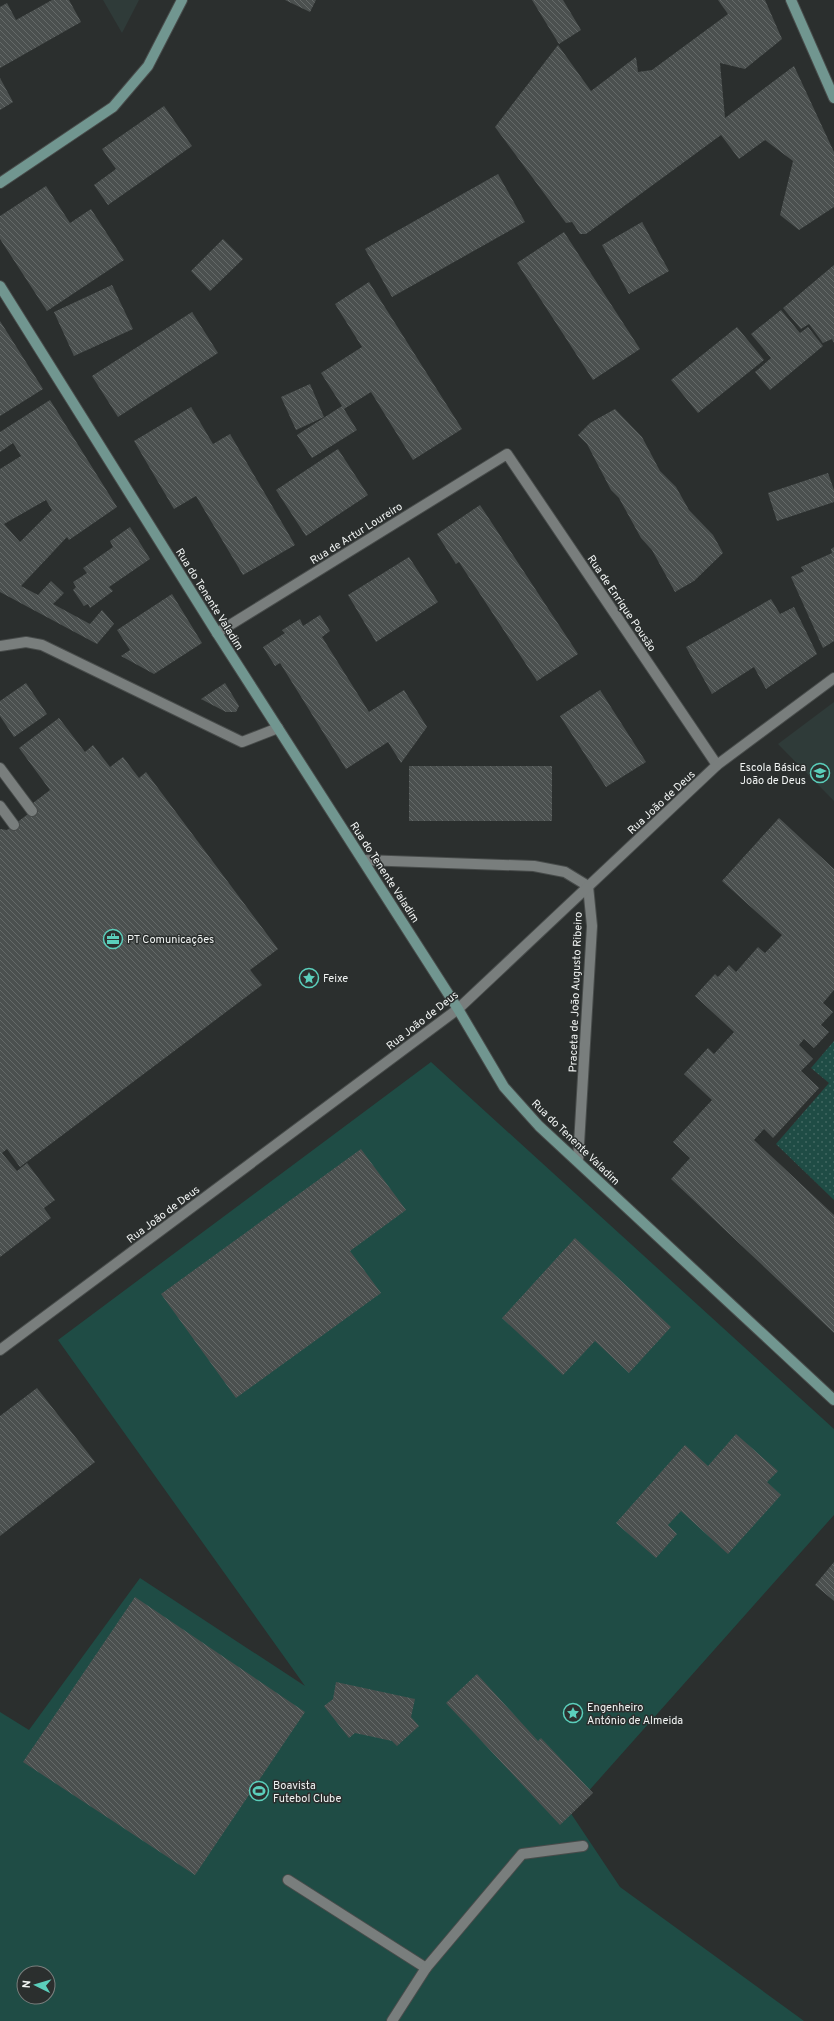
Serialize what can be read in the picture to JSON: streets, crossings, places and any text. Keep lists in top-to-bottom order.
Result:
{
  "streets": {
    "main road": ["Rua do Tenente Valadim"],
    "street": [
      "Rua de Artur Loureiro",
      "Rua de Enrique Pousão",
      "Rua João de Deus",
      "Praceta de João Augusto Ribeiro"
    ]
  },
  "crossings": [
    ["Rua de Artur Loureiro", "Rua do Tenente Valadim"],
    ["Rua de Artur Loureiro", "Rua de Enrique Pousão"],
    ["Rua do Tenente Valadim", "Rua João de Deus"],
    ["Rua do Tenente Valadim", "Praceta de João Augusto Ribeiro"],
    ["Rua de Enrique Pousão", "Rua João de Deus"],
    ["Rua João de Deus", "Praceta de João Augusto Ribeiro"]
  ],
  "places": {
    "school or university": ["Escola Básica João de Deus"],
    "office": ["PT Comunicações"],
    "place": ["Feixe", "Engenheiro António de Almeida"],
    "sports": ["Boavista Futebol Clube"]
  },
  "north": "left"
}
